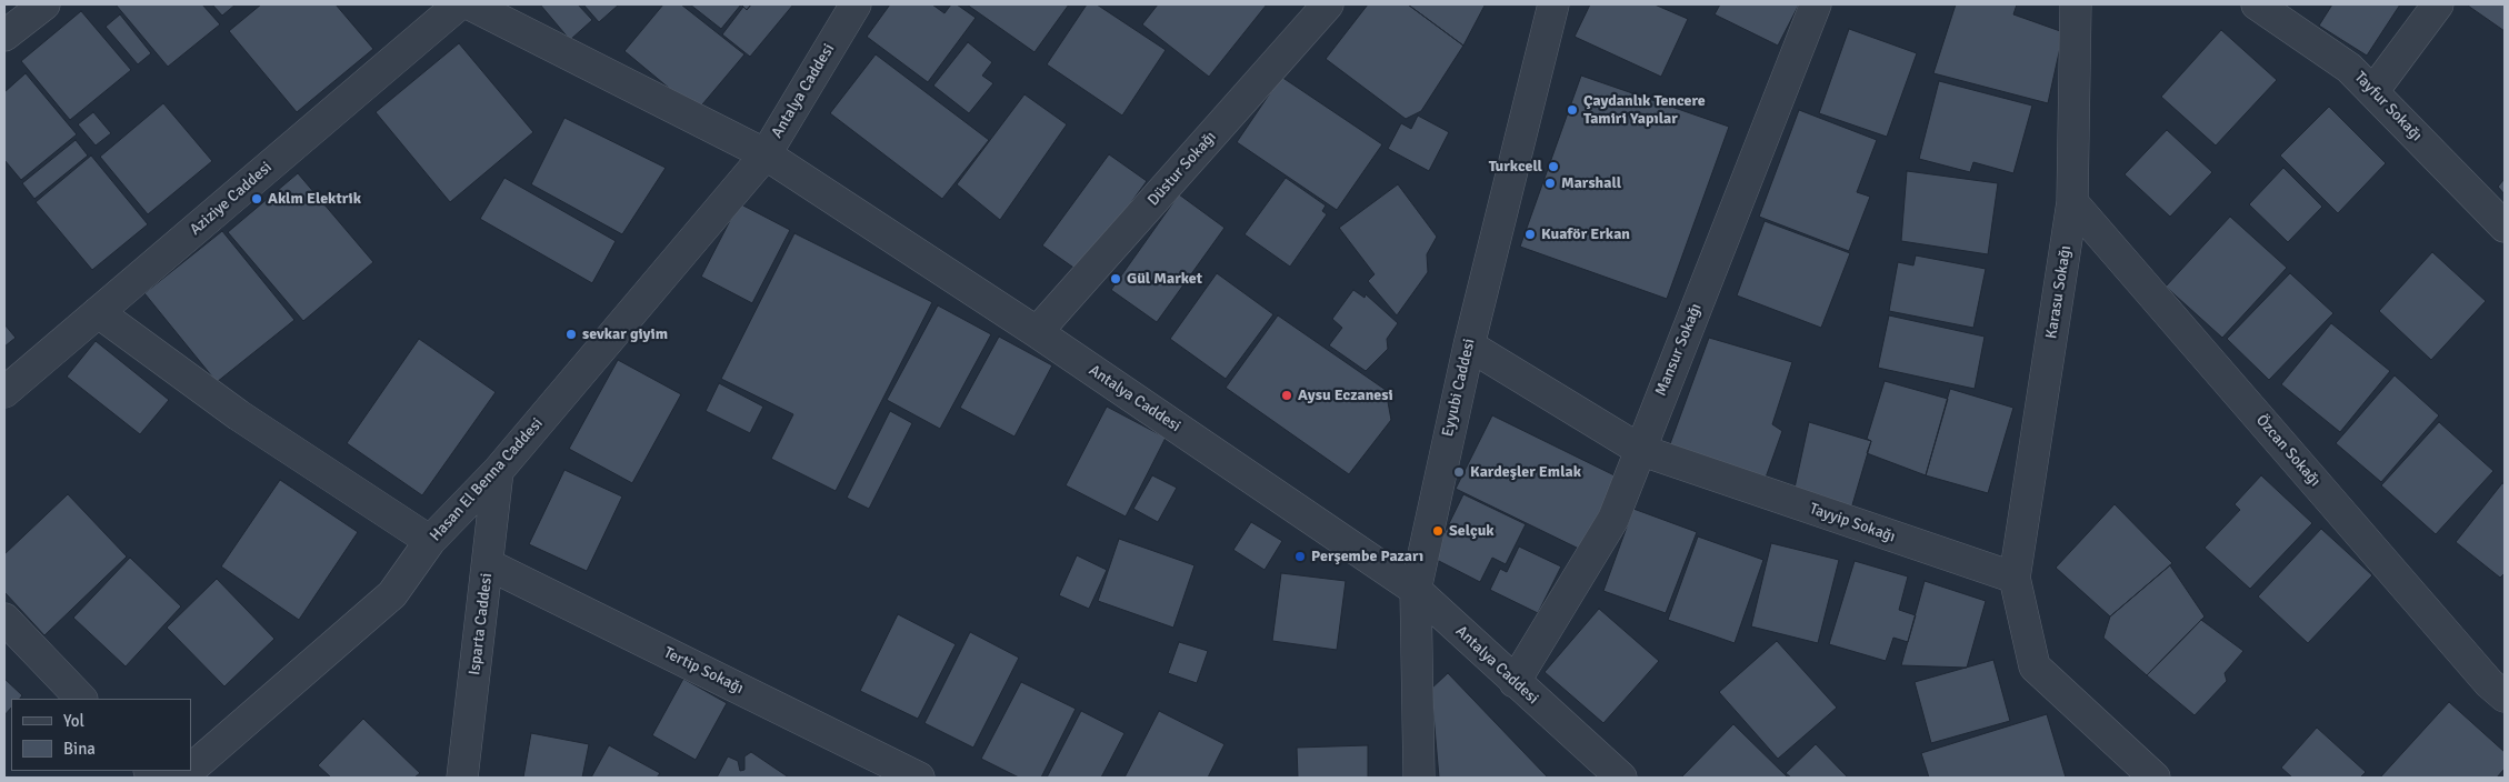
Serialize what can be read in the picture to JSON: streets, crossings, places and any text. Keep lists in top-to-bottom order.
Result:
{
  "streets": {
    "street": [
      "Antalya Caddesi",
      "Tayfur Sokağı",
      "Düstur Sokağı",
      "Aziziye Caddesi",
      "Karasu Sokağı",
      "Mansur Sokağı",
      "Eyyubi Caddesi",
      "Özcan Sokağı",
      "Hasan El Benna Caddesi",
      "Tayyip Sokağı",
      "Isparta Caddesi",
      "Tertip Sokağı"
    ]
  },
  "crossings": [
    ["Antalya Caddesi", "Düstur Sokağı"],
    ["Antalya Caddesi", "Mansur Sokağı"],
    ["Antalya Caddesi", "Eyyubi Caddesi"],
    ["Antalya Caddesi", "Hasan El Benna Caddesi"],
    ["Karasu Sokağı", "Özcan Sokağı"],
    ["Karasu Sokağı", "Tayyip Sokağı"],
    ["Mansur Sokağı", "Tayyip Sokağı"],
    ["Eyyubi Caddesi", "Tayyip Sokağı"],
    ["Hasan El Benna Caddesi", "Isparta Caddesi"],
    ["Isparta Caddesi", "Tertip Sokağı"]
  ],
  "places": [
    "Çaydanlık Tencere Tamiri Yapılar",
    "Turkcell",
    "Marshall",
    "Aklm Elektrik",
    "Kuaför Erkan",
    "Gül Market",
    "sevkar giyim",
    "Aysu Eczanesi",
    "Kardeşler Emlak",
    "Selçuk",
    "Perşembe Pazarı"
  ],
  "legend": ["Yol", "Bina"]
}
